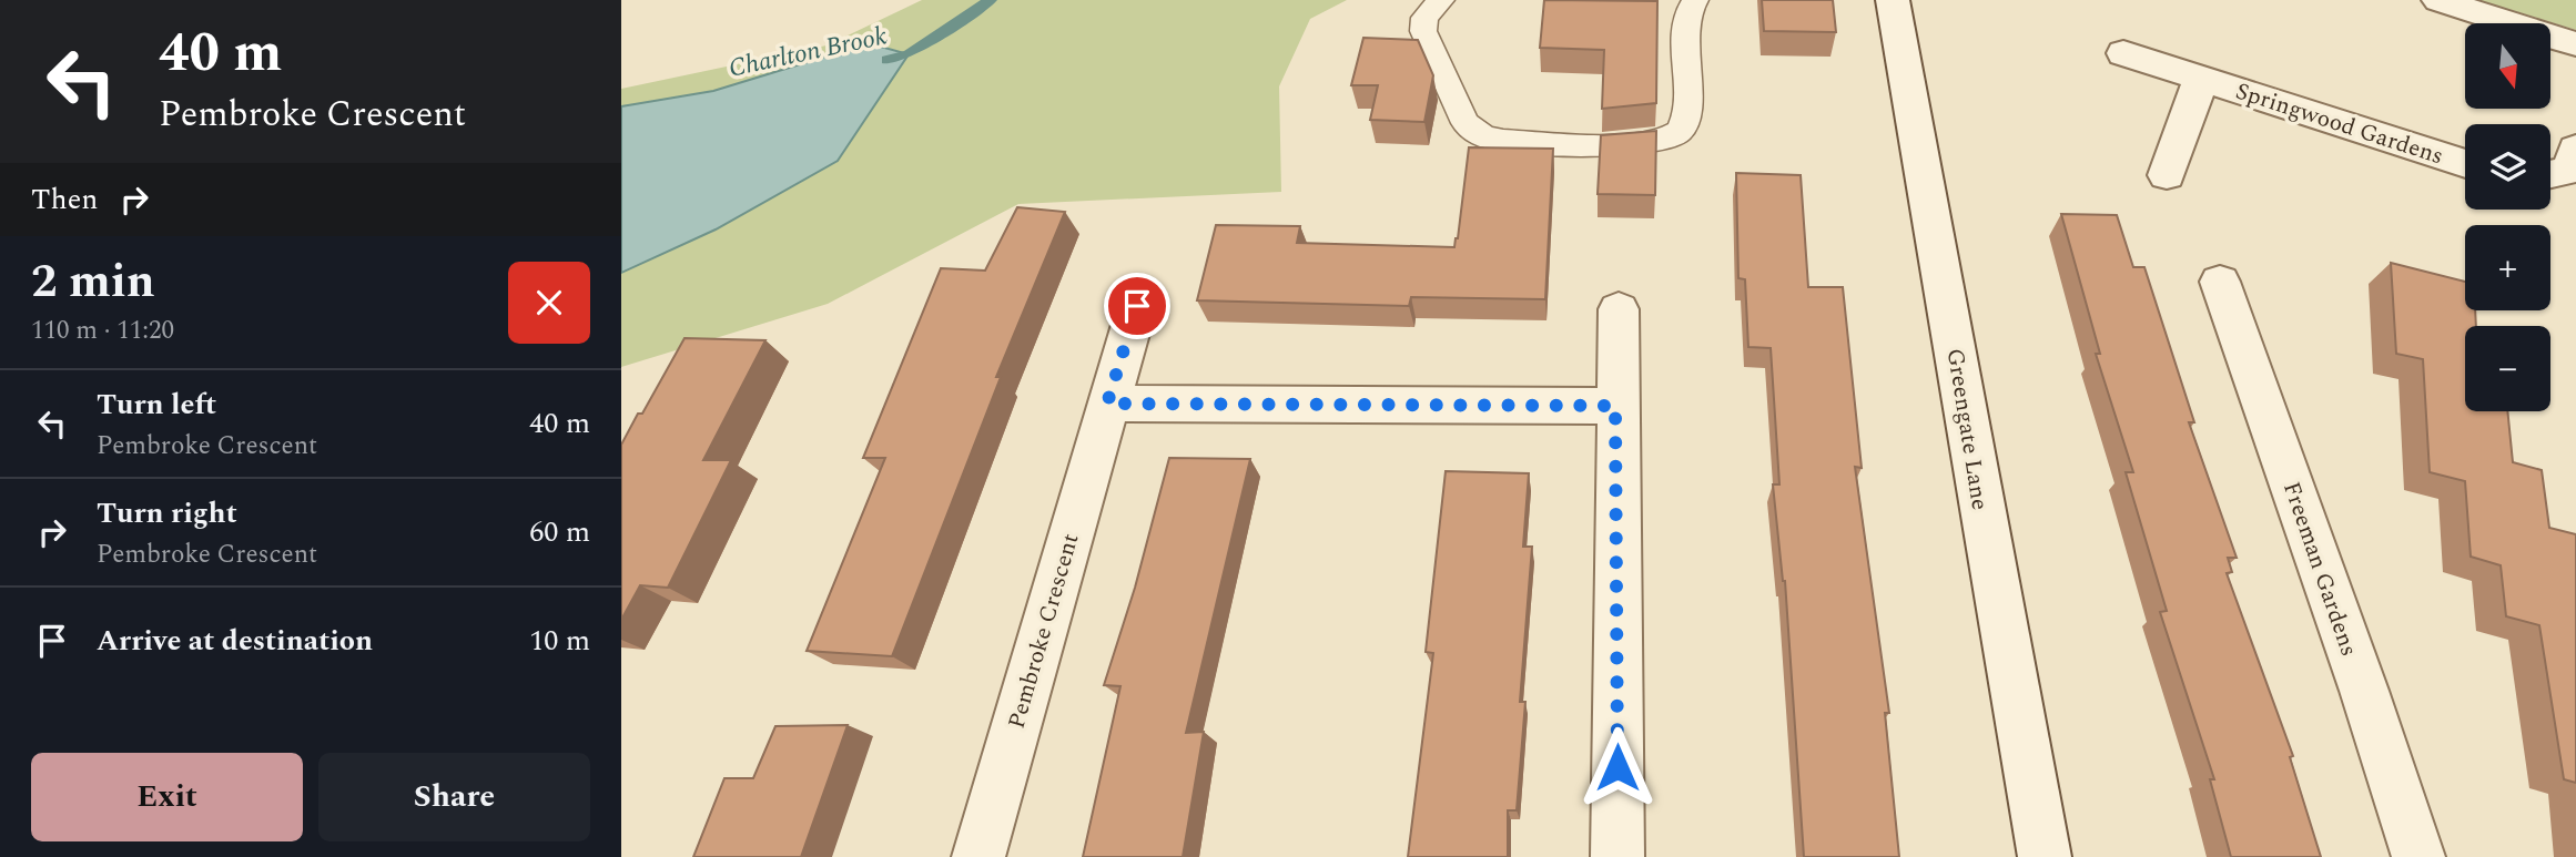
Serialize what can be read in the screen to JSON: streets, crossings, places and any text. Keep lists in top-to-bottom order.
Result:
{
  "streets": {
    "street": [
      "Springwood Gardens",
      "Greengate Lane",
      "Freeman Gardens",
      "Pembroke Crescent"
    ]
  },
  "water": ["Charlton Brook"],
  "north": "bottom",
  "page": {
    "turn": ["40 m", "Pembroke Crescent"],
    "map_buttons": ["+", "−"],
    "then": "Then",
    "heading": ["2 min", "110 m · 11:20"],
    "list": [
      {
        "name": "Turn left",
        "note": "Pembroke Crescent",
        "value": "40 m"
      },
      {
        "name": "Turn right",
        "note": "Pembroke Crescent",
        "value": "60 m"
      },
      {
        "name": "Arrive at destination",
        "value": "10 m"
      }
    ],
    "buttons": ["Exit", "Share"]
  }
}
